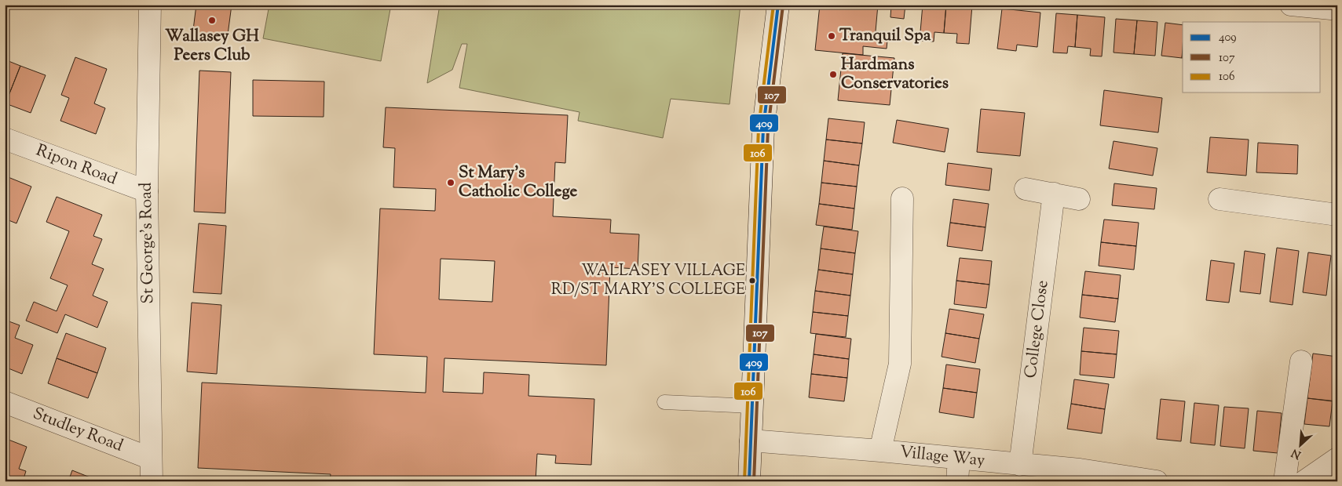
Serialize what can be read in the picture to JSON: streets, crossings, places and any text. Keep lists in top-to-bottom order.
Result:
{
  "streets": {
    "street": [
      "Ripon Road",
      "St George's Road",
      "College Close",
      "Studley Road",
      "Village Way"
    ]
  },
  "crossings": [
    ["Ripon Road", "St George's Road"],
    ["St George's Road", "Studley Road"],
    ["College Close", "Village Way"]
  ],
  "places": [
    "Wallasey GH Peers Club",
    "Tranquil Spa",
    "Hardmans Conservatories",
    "St Mary's Catholic College",
    "WALLASEY VILLAGE RD/ST MARY'S COLLEGE"
  ],
  "lines": ["transit line 409", "transit line 106", "transit line 107"],
  "legend": ["409", "107", "106"],
  "north": "bottom left"
}
